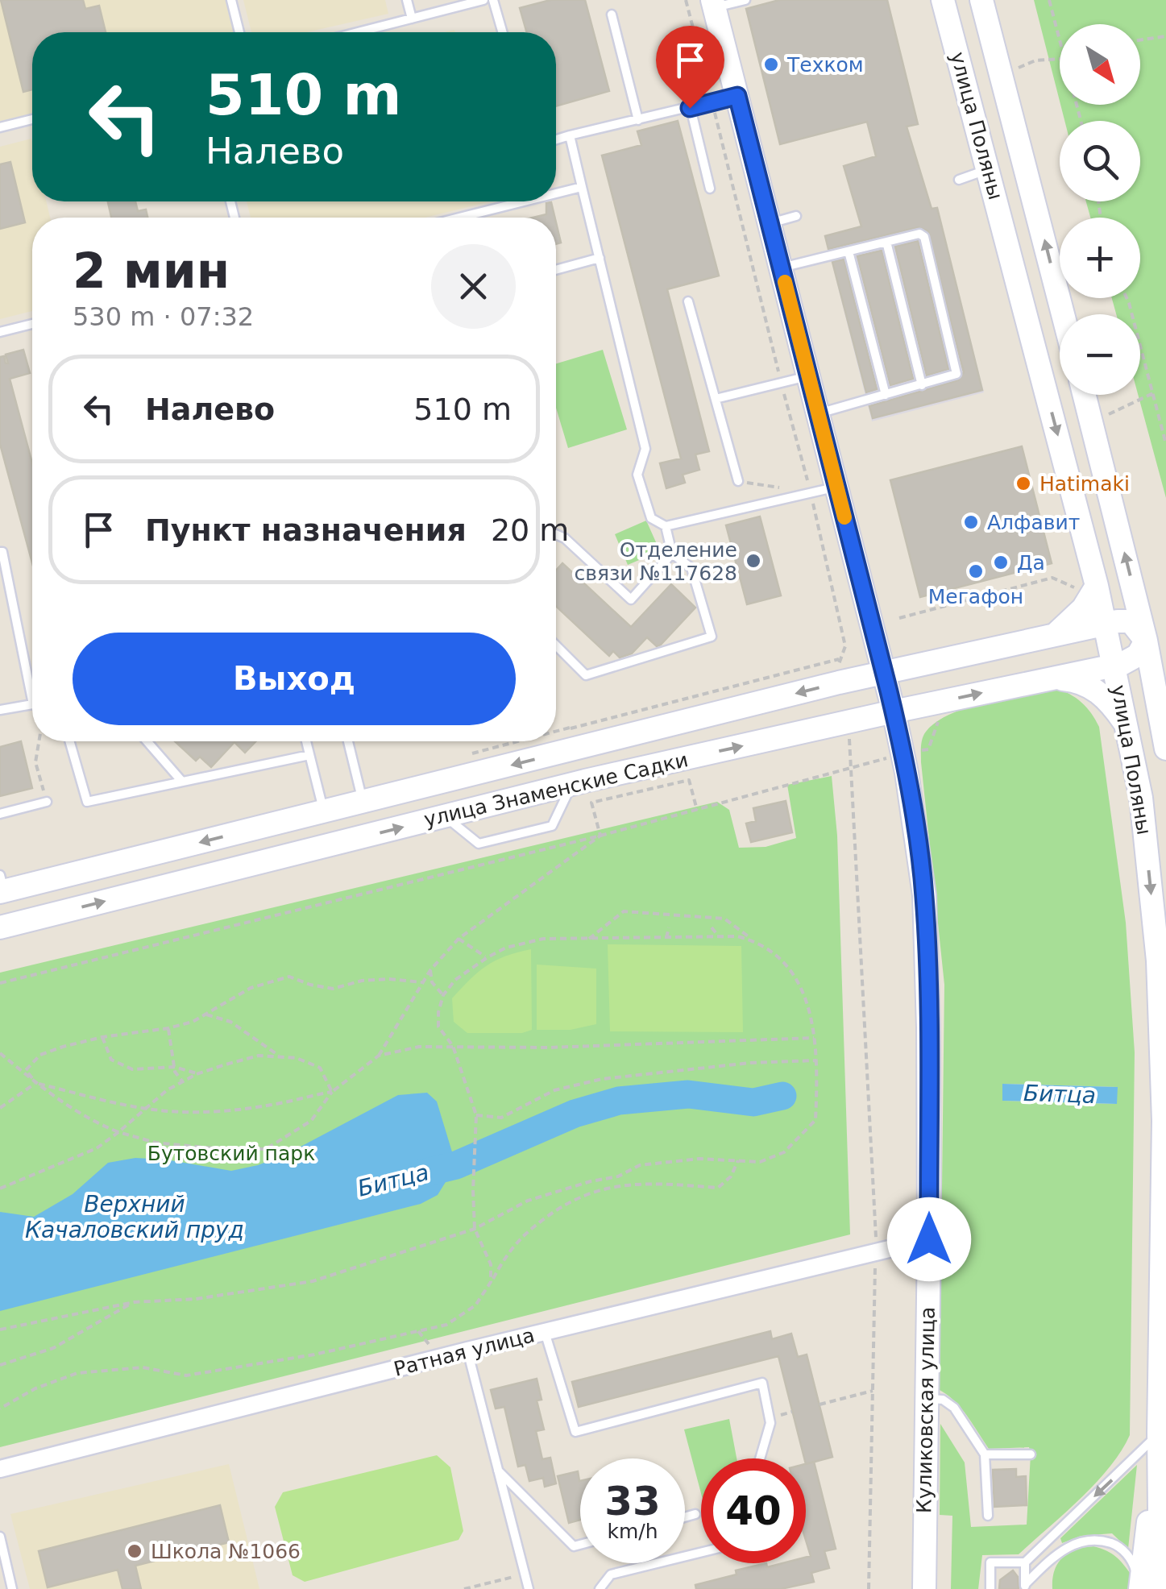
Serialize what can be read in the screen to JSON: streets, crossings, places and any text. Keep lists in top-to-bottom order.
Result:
{
  "streets": {
    "street": [
      "улица Поляны",
      "улица Знаменские Садки",
      "Ратная улица",
      "Куликовская улица"
    ]
  },
  "crossings": [
    ["улица Поляны", "улица Знаменские Садки"],
    ["улица Знаменские Садки", "Куликовская улица"],
    ["Ратная улица", "Куликовская улица"]
  ],
  "water": ["Битца", "Верхний Качаловский пруд"],
  "parks": ["Бутовский парк"],
  "places": [
    "Техком",
    "Hatimaki",
    "Алфавит",
    "Отделение связи №117628",
    "Да",
    "Мегафон",
    "Школа №1066"
  ],
  "north": "bottom right",
  "page": {
    "map_buttons": ["+", "−"],
    "turn": ["510 m", "Налево"],
    "heading": ["2 мин", "530 m · 07:32"],
    "list": [
      {
        "name": "Налево",
        "value": "510 m"
      },
      {
        "name": "Пункт назначения",
        "value": "20 m"
      }
    ],
    "buttons": "Выход",
    "speed": "33 km/h",
    "limit": "40"
  }
}
